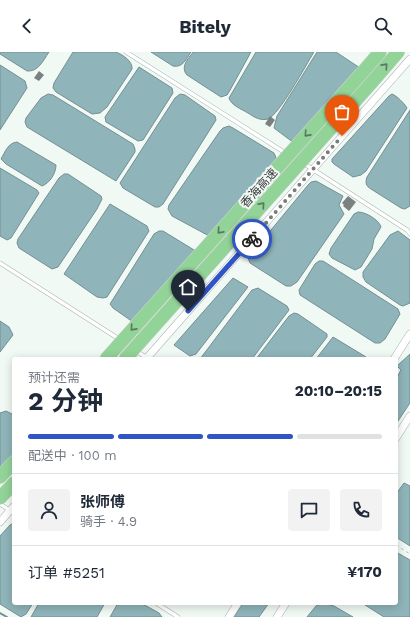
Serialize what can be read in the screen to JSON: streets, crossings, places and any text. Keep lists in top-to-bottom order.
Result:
{
  "streets": {
    "highway": ["香海高速"]
  },
  "page": {
    "header": "Bitely",
    "heading": ["2 分钟", "预计还需", "20:10–20:15"],
    "panel": [
      "张师傅",
      "骑手 · 4.9",
      "订单 #5251",
      "¥170"
    ],
    "bar": "配送中 · 100 m"
  }
}
